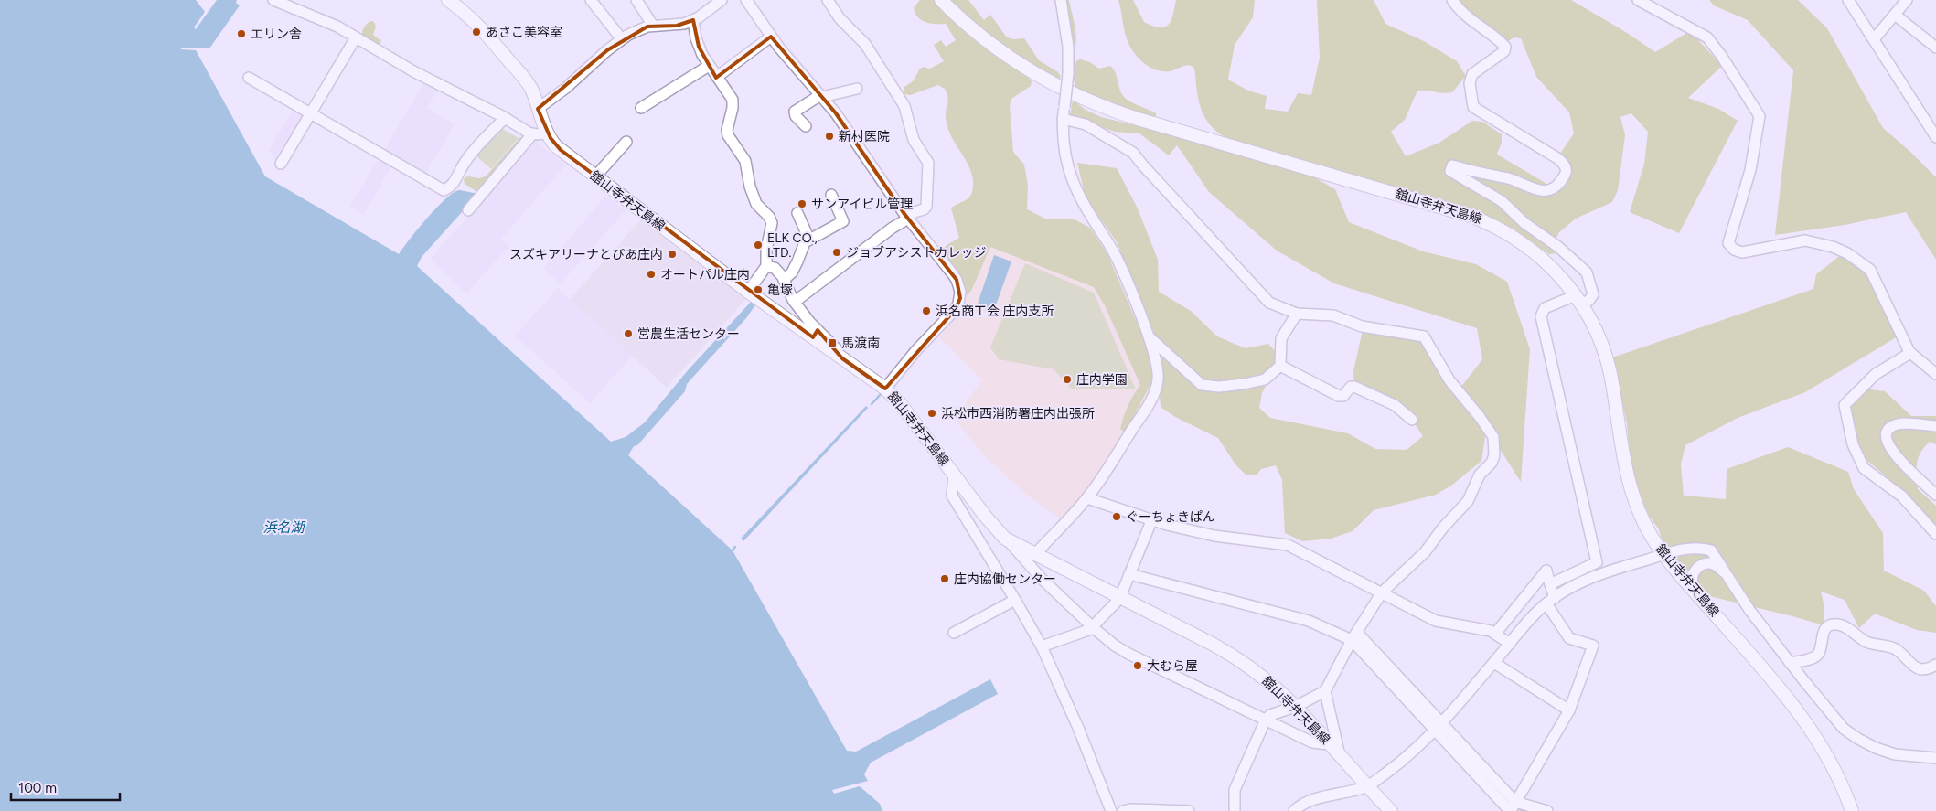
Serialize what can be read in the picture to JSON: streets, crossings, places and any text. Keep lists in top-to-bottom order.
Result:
{
  "streets": {
    "main road": ["舘山寺弁天島線"]
  },
  "water": ["浜名湖"],
  "places": {
    "other": [
      "あさこ美容室",
      "エリン舎",
      "新村医院",
      "サンアイビル管理",
      "ELK CO., LTD.",
      "ジョブアシストカレッジ",
      "スズキアリーナとぴあ庄内",
      "オートパル庄内",
      "亀塚",
      "浜名商工会 庄内支所",
      "営農生活センター",
      "庄内学園",
      "浜松市西消防署庄内出張所",
      "ぐーちょきぱん",
      "庄内協働センター",
      "大むら屋"
    ],
    "transit": ["馬渡南"]
  },
  "scale_bar": "100 m"
}
